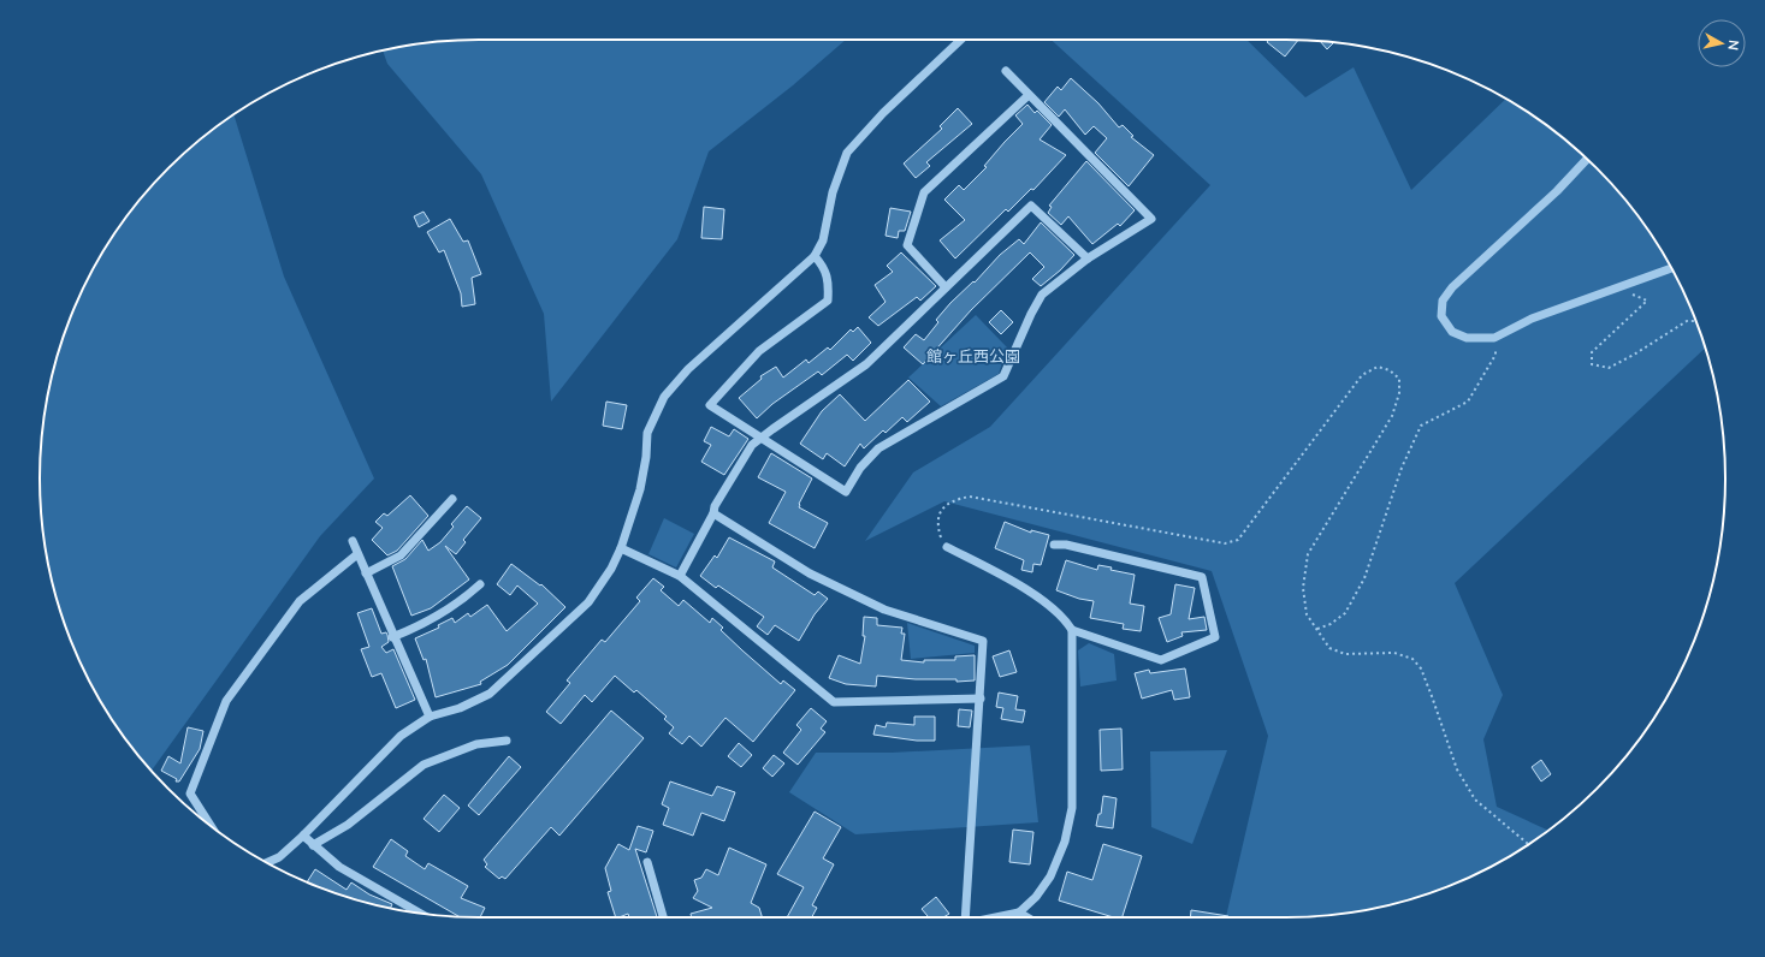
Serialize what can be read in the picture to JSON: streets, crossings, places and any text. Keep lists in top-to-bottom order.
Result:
{
  "parks": ["館ヶ丘西公園"],
  "north": "right"
}
